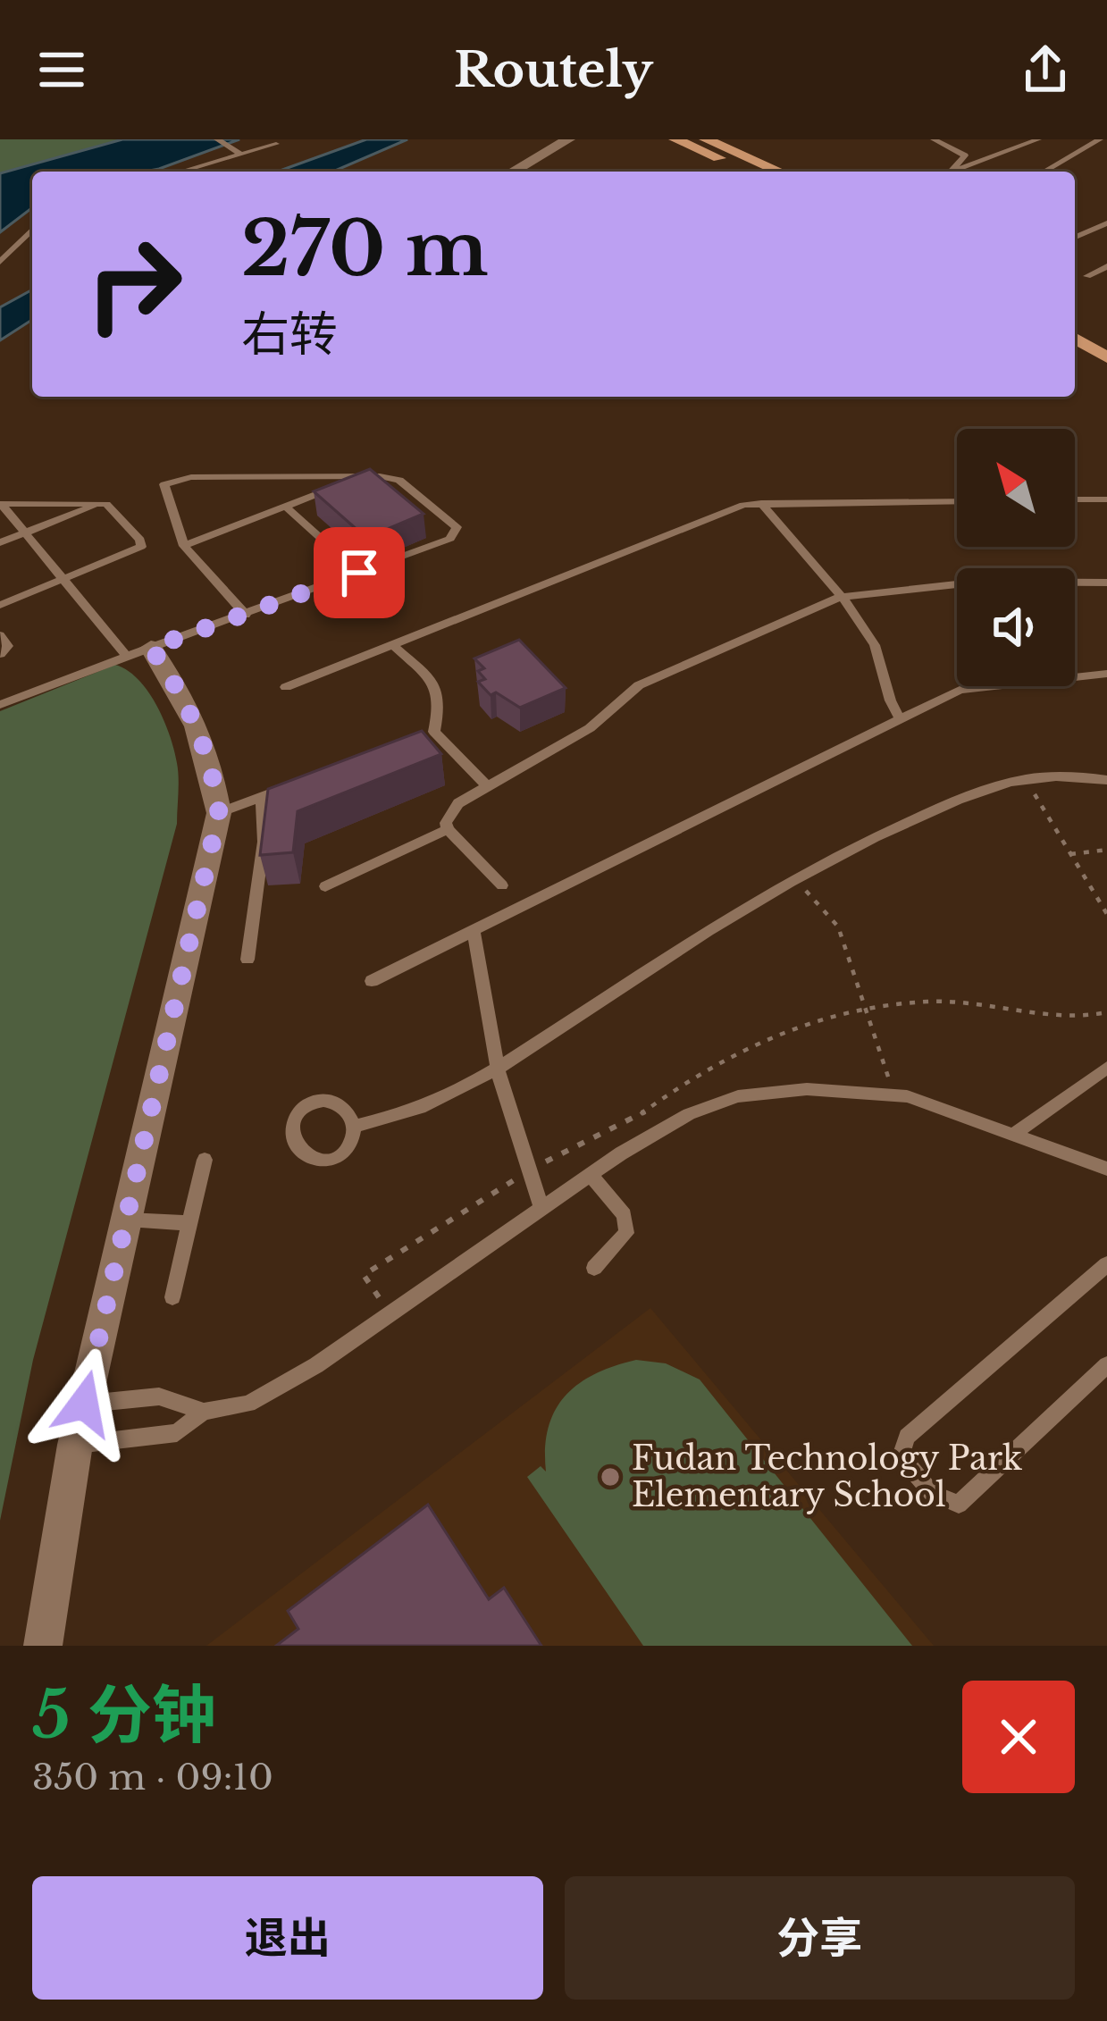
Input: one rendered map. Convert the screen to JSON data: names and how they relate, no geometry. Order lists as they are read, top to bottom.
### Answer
{
  "places": ["Fudan Technology Park Elementary School"],
  "north": "top left",
  "page": {
    "header": "Routely",
    "turn": ["270 m", "右转"],
    "heading": ["5 分钟", "350 m · 09:10"],
    "buttons": ["退出", "分享"]
  }
}
